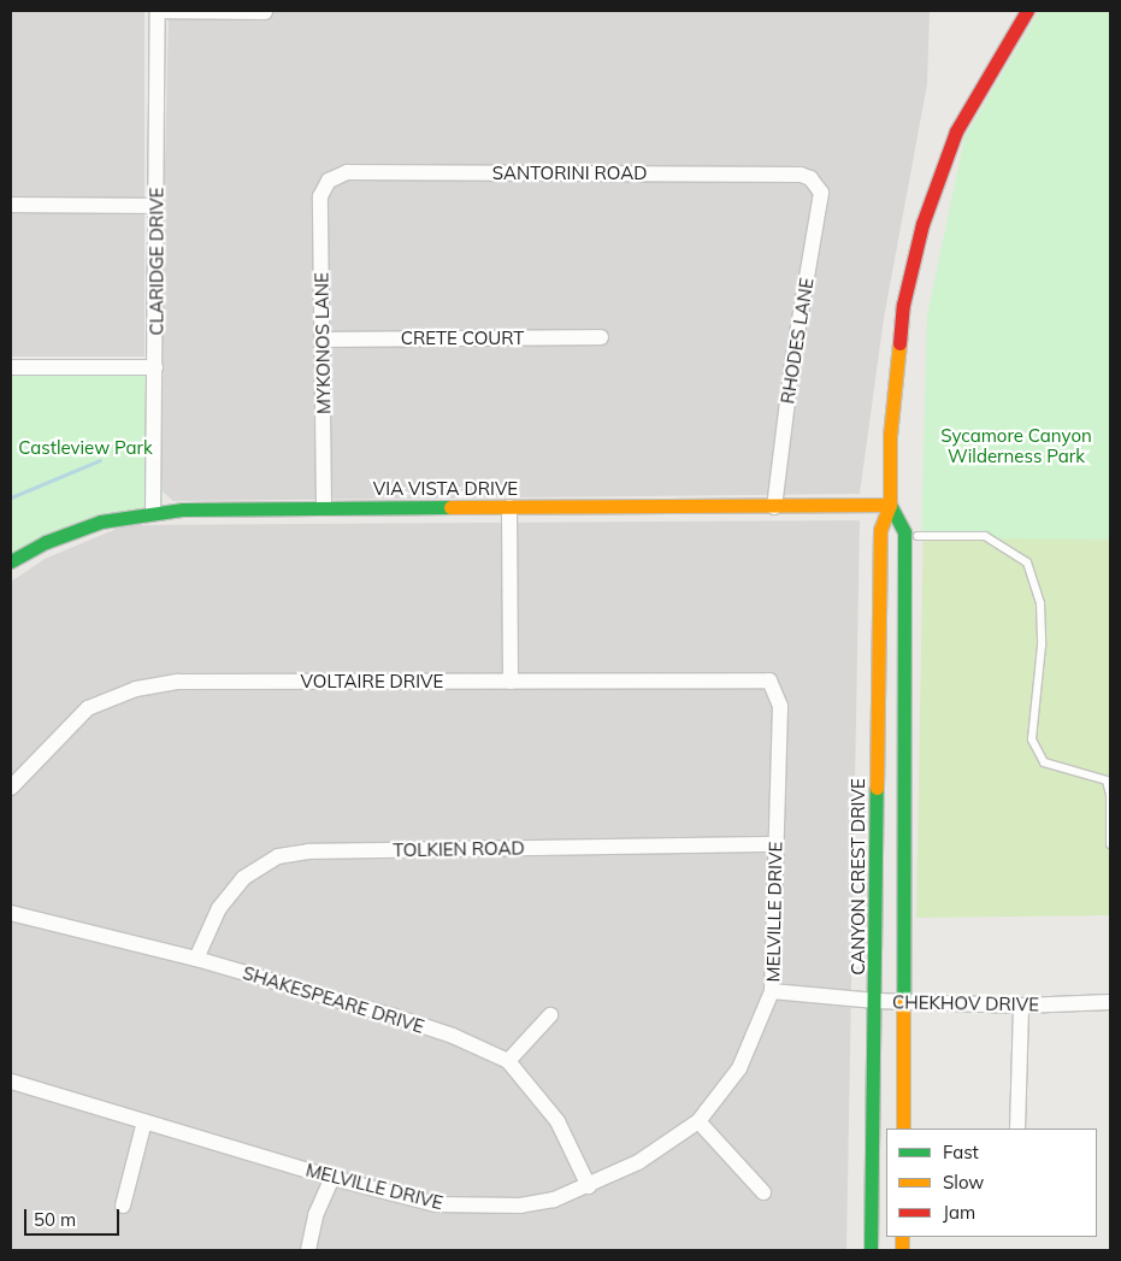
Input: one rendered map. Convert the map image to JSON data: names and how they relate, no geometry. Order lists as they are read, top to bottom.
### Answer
{
  "streets": {
    "main road": ["VIA VISTA DRIVE", "CANYON CREST DRIVE"],
    "street": [
      "SANTORINI ROAD",
      "CLARIDGE DRIVE",
      "CRETE COURT",
      "RHODES LANE",
      "MYKONOS LANE",
      "VOLTAIRE DRIVE",
      "TOLKIEN ROAD",
      "MELVILLE DRIVE",
      "SHAKESPEARE DRIVE",
      "CHEKHOV DRIVE"
    ]
  },
  "crossings": [
    ["SANTORINI ROAD", "RHODES LANE"],
    ["SANTORINI ROAD", "MYKONOS LANE"],
    ["CLARIDGE DRIVE", "VIA VISTA DRIVE"],
    ["CRETE COURT", "MYKONOS LANE"],
    ["RHODES LANE", "VIA VISTA DRIVE"],
    ["MYKONOS LANE", "VIA VISTA DRIVE"],
    ["VIA VISTA DRIVE", "CANYON CREST DRIVE"],
    ["VOLTAIRE DRIVE", "MELVILLE DRIVE"],
    ["TOLKIEN ROAD", "MELVILLE DRIVE"],
    ["TOLKIEN ROAD", "SHAKESPEARE DRIVE"],
    ["CANYON CREST DRIVE", "CHEKHOV DRIVE"],
    ["MELVILLE DRIVE", "SHAKESPEARE DRIVE"],
    ["MELVILLE DRIVE", "CHEKHOV DRIVE"]
  ],
  "parks": ["Sycamore Canyon Wilderness Park", "Castleview Park"],
  "legend": ["Fast", "Slow", "Jam"],
  "scale_bar": "50 m"
}
